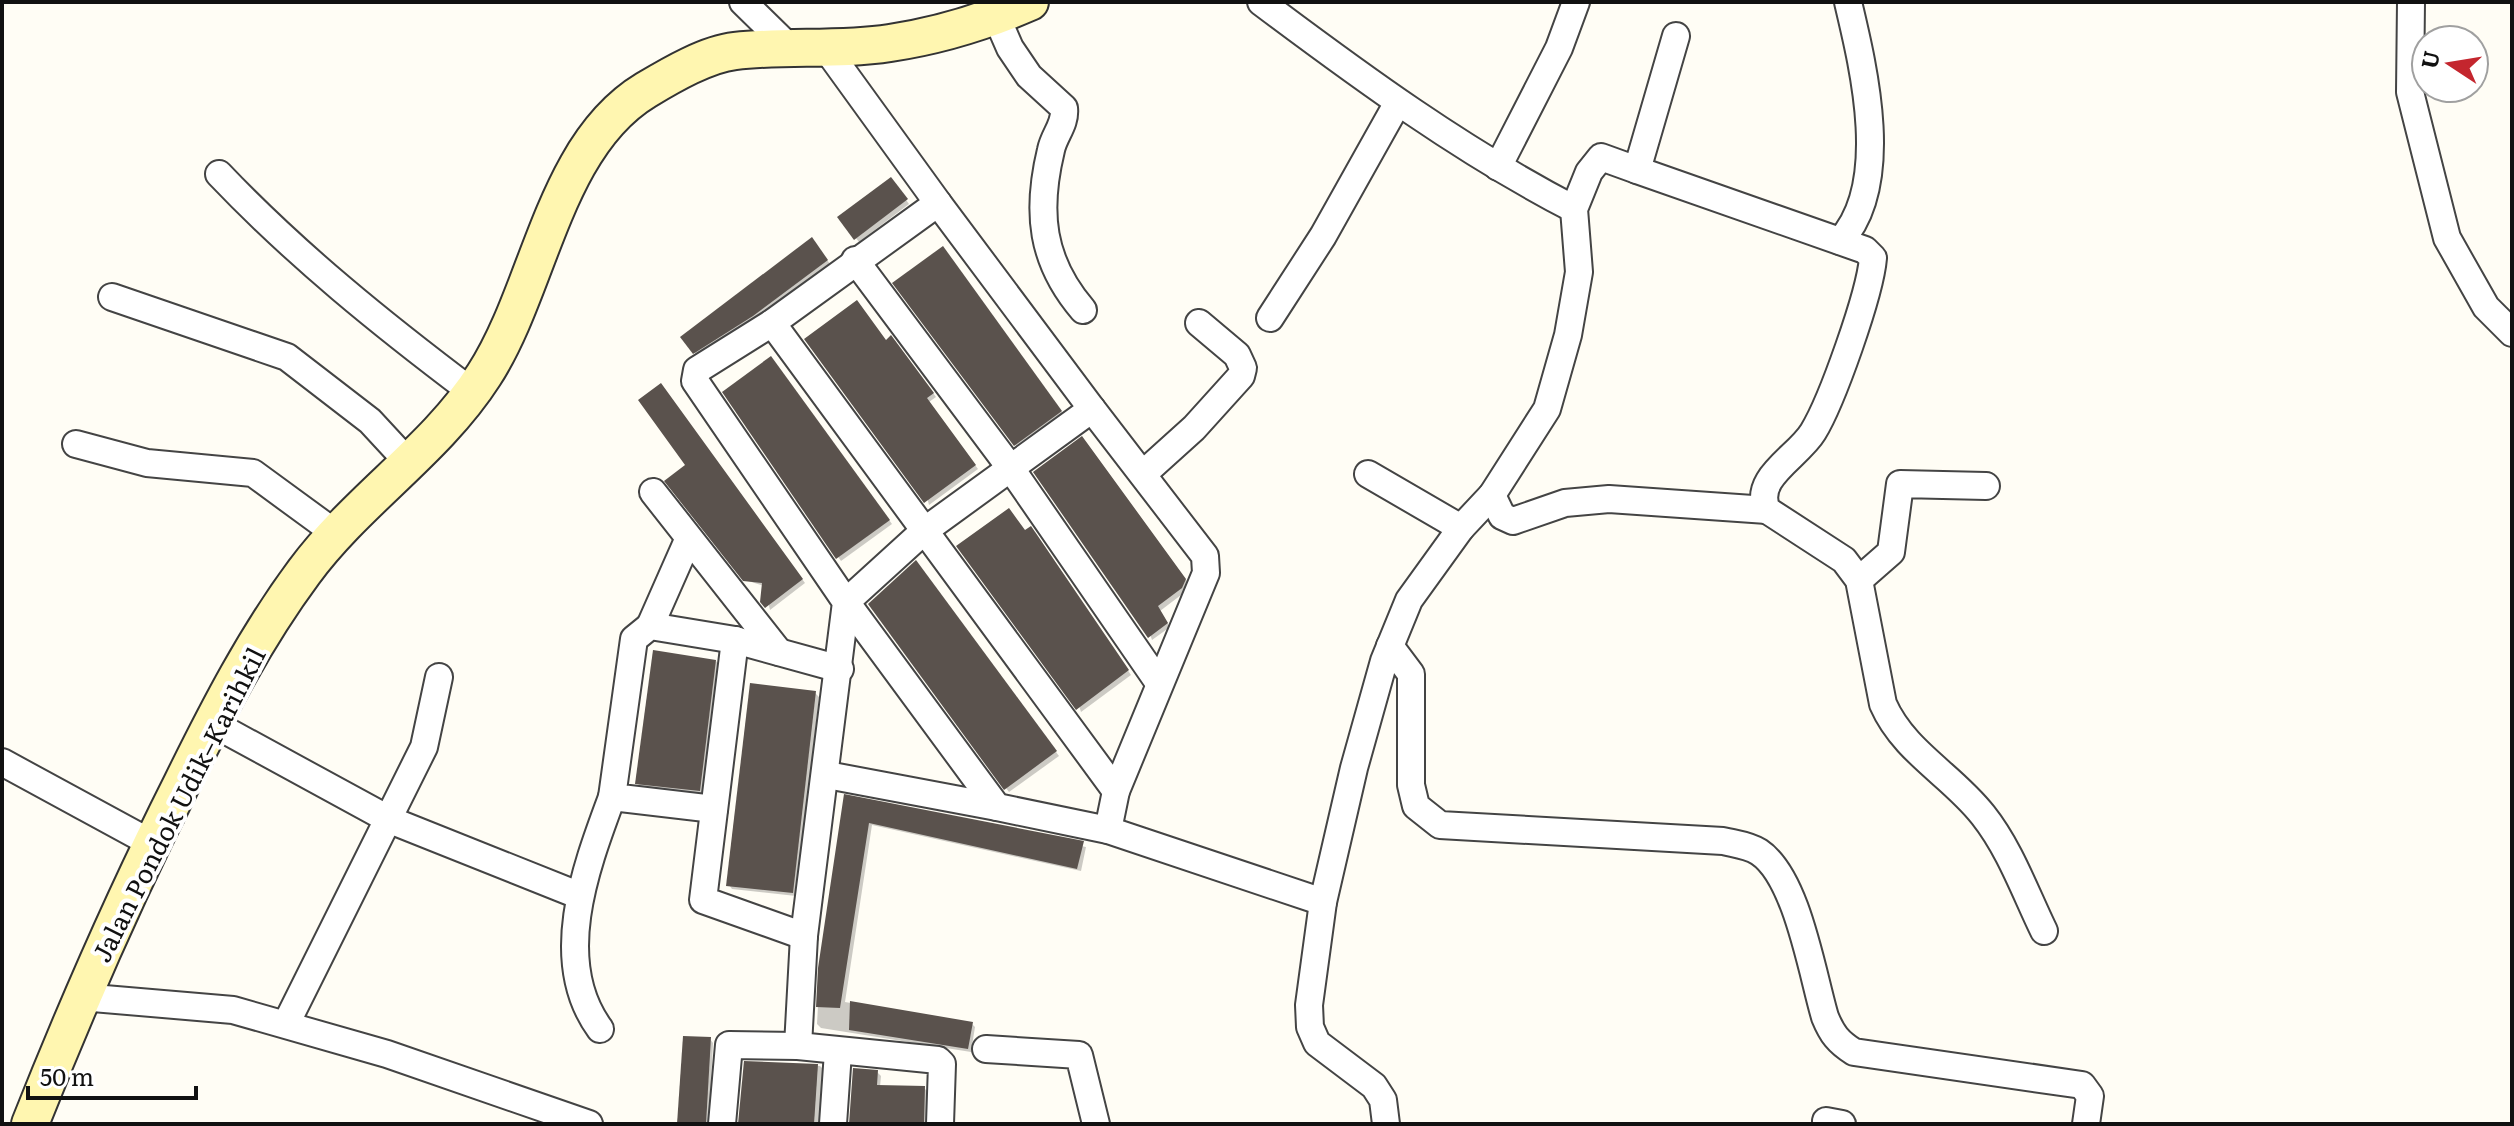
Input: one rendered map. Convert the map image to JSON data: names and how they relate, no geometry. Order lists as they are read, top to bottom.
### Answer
{
  "streets": {
    "street": ["Jalan Pondok Udik–Karihkil"]
  },
  "scale_bar": "50 m",
  "north": "left"
}
